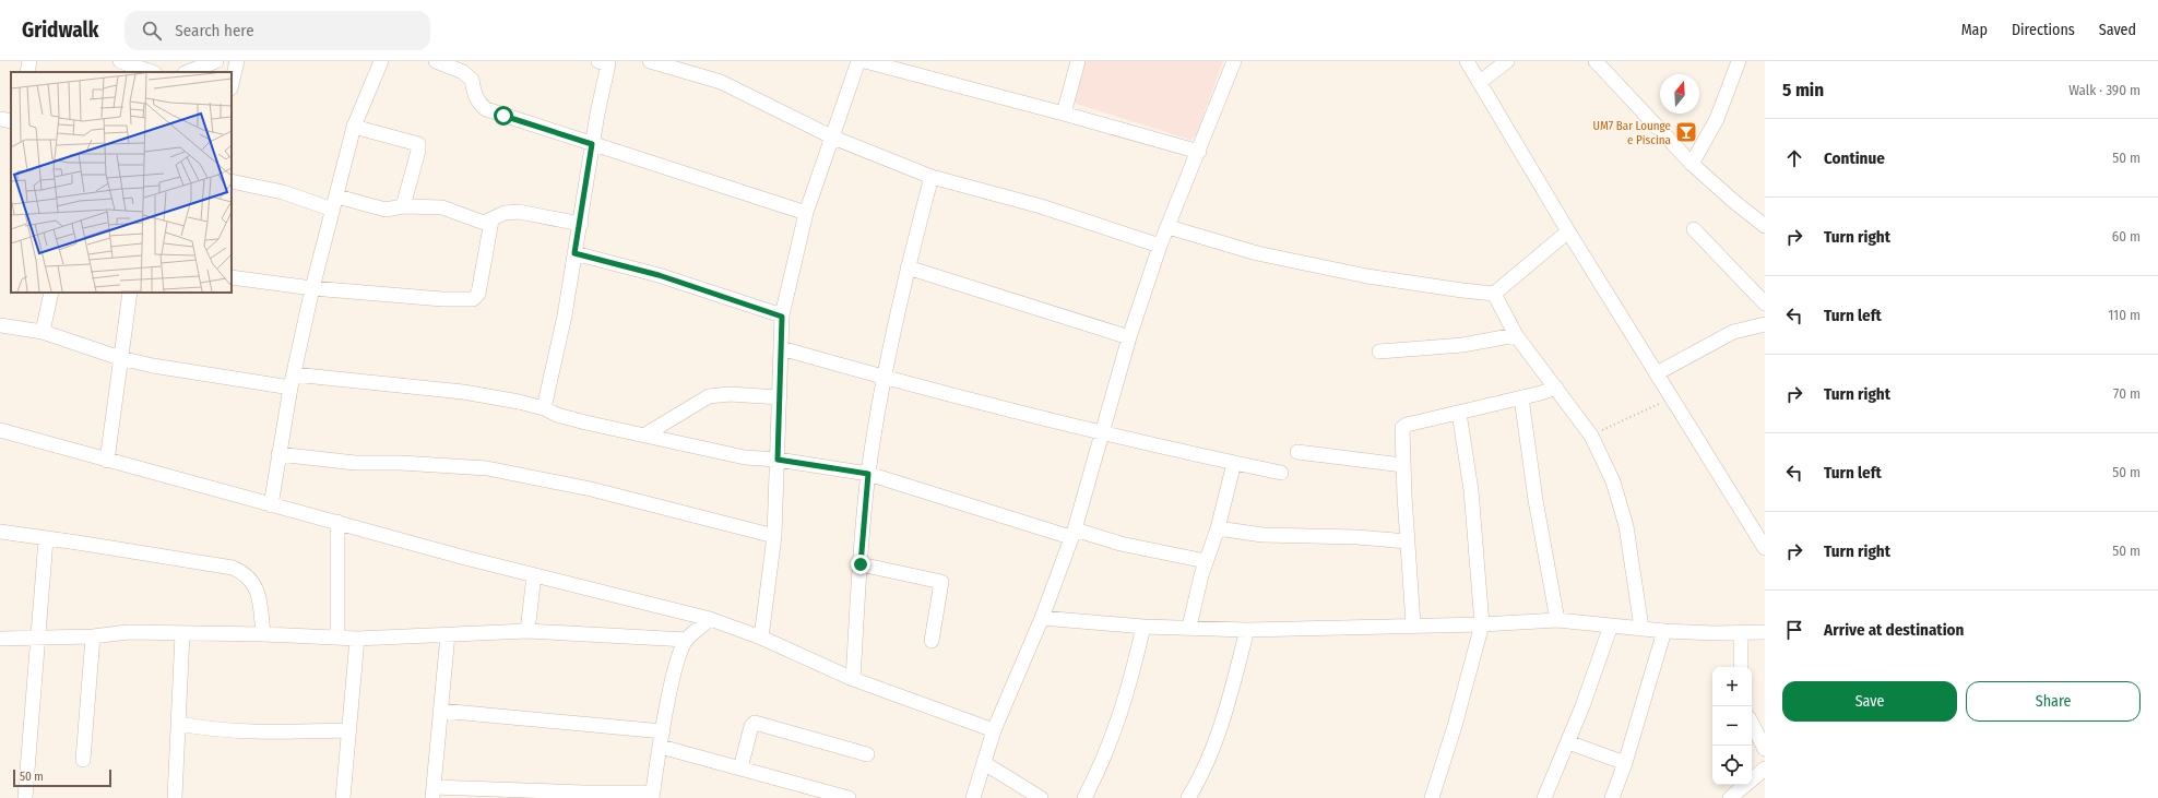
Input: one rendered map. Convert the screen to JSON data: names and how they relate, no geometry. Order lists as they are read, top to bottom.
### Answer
{
  "places": {
    "bar": ["UM7 Bar Lounge e Piscina"]
  },
  "scale_bar": "50 m",
  "north": "top",
  "page": {
    "header": "Gridwalk",
    "search": "Search here",
    "nav": ["Map", "Directions", "Saved"],
    "heading": ["5 min", "Walk · 390 m"],
    "list": [
      ["Continue", "50 m"],
      ["Turn right", "60 m"],
      ["Turn left", "110 m"],
      ["Turn right", "70 m"],
      ["Turn left", "50 m"],
      ["Turn right", "50 m"],
      "Arrive at destination"
    ],
    "map_buttons": ["+", "−"],
    "buttons": ["Save", "Share"],
    "scale": "50 m"
  }
}
